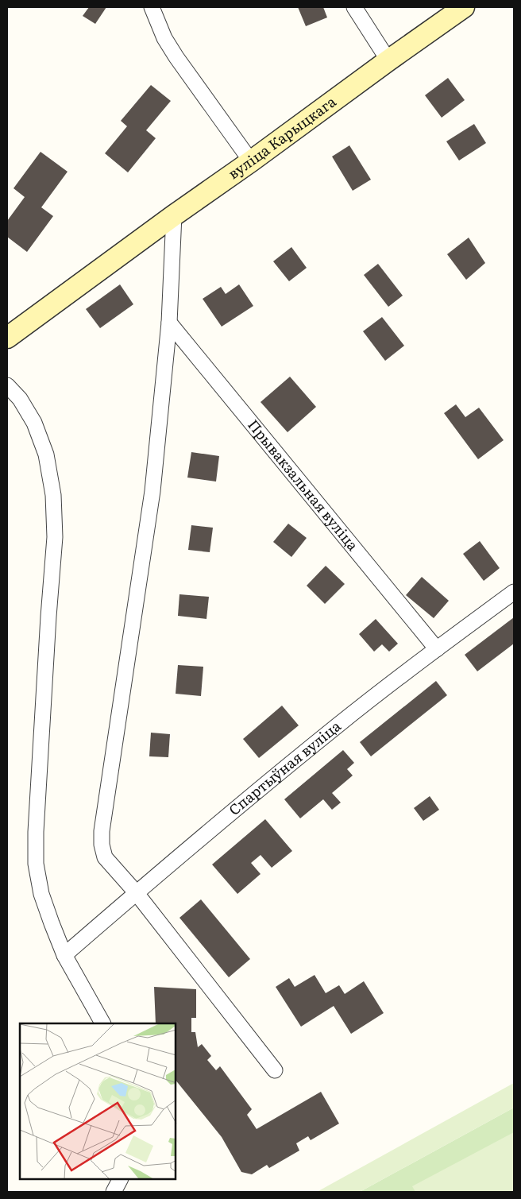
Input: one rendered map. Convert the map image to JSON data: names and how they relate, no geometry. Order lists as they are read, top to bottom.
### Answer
{
  "streets": {
    "street": ["вуліца Карыцкага", "Прывакзальная вуліца", "Спартыўная вуліца"]
  },
  "crossings": [
    ["Прывакзальная вуліца", "Спартыўная вуліца"]
  ]
}
